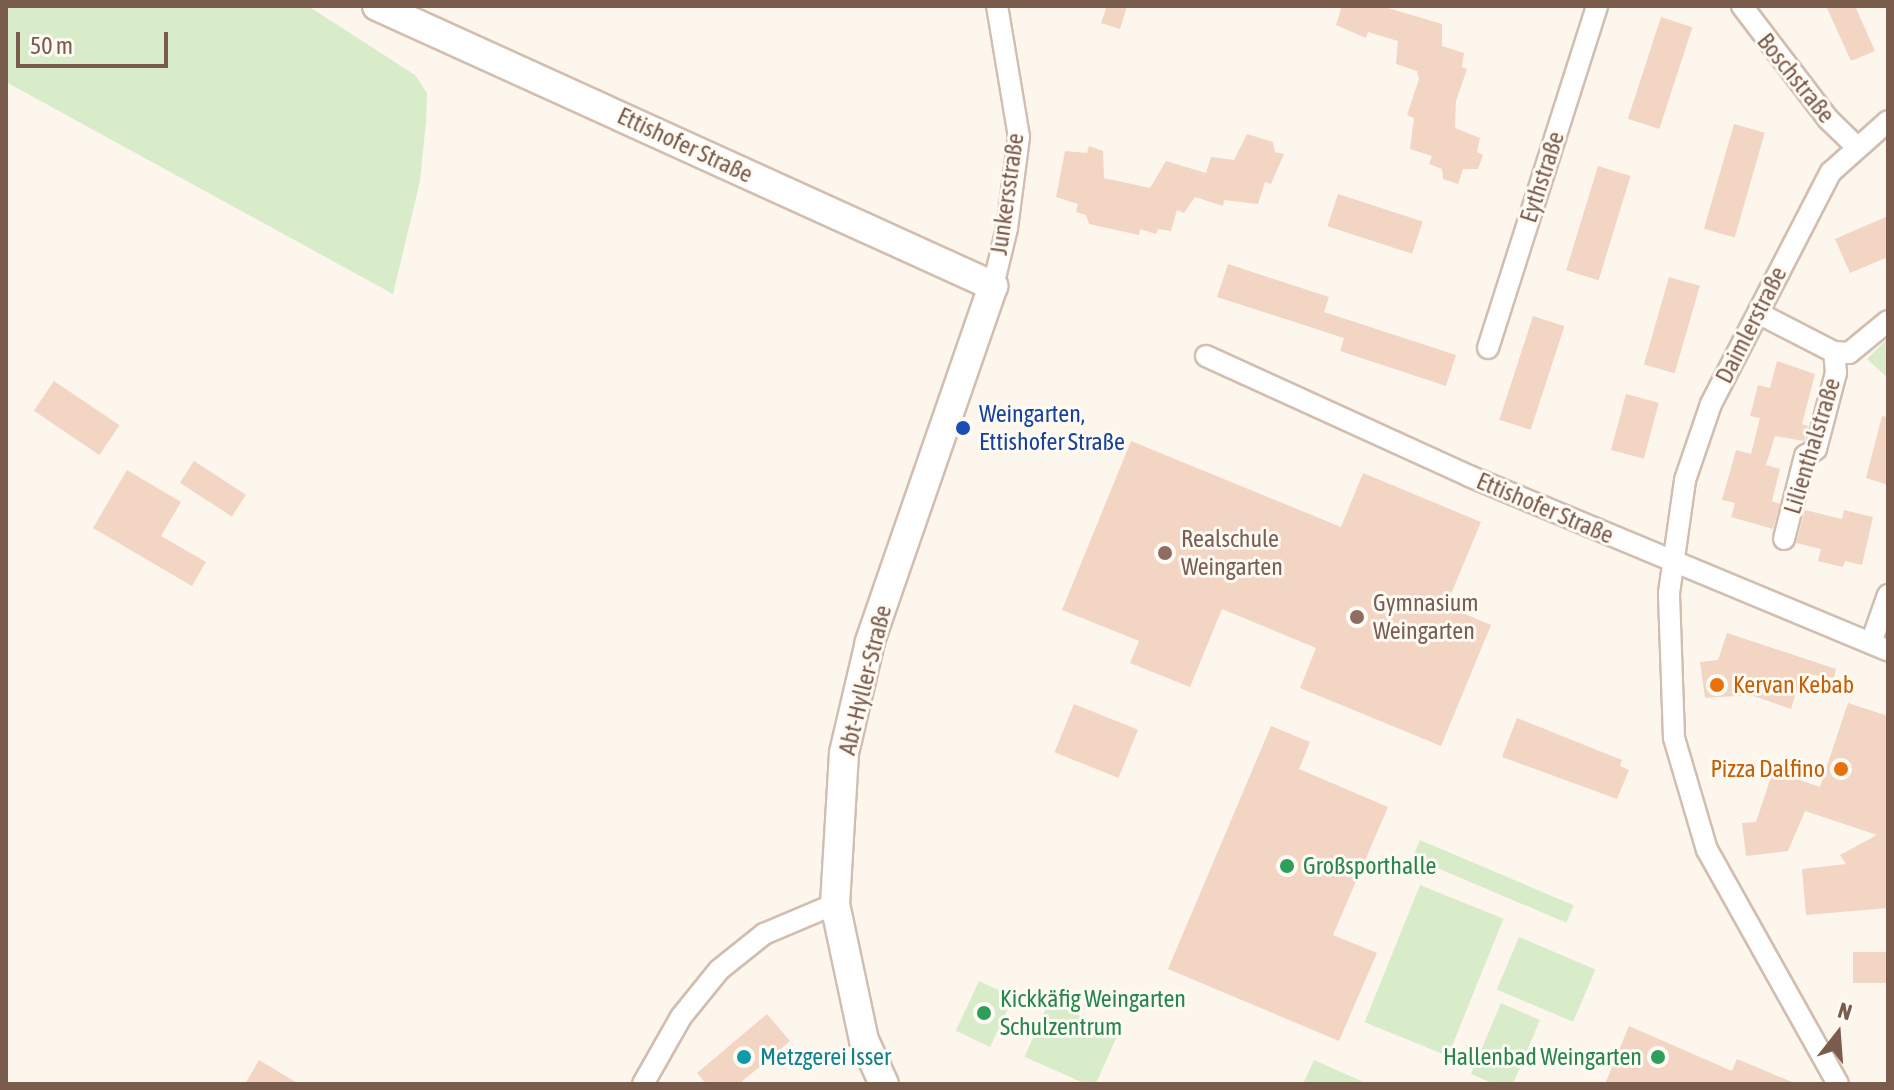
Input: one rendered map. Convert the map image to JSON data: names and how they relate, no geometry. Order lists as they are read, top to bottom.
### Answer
{
  "streets": {
    "street": [
      "Boschstraße",
      "Ettishofer Straße",
      "Eythstraße",
      "Junkersstraße",
      "Daimlerstraße",
      "Lilienthalstraße",
      "Abt-Hyller-Straße"
    ]
  },
  "crossings": [
    ["Boschstraße", "Daimlerstraße"],
    ["Ettishofer Straße", "Junkersstraße"],
    ["Ettishofer Straße", "Daimlerstraße"],
    ["Ettishofer Straße", "Abt-Hyller-Straße"],
    ["Junkersstraße", "Abt-Hyller-Straße"],
    ["Daimlerstraße", "Lilienthalstraße"]
  ],
  "places": [
    "Weingarten, Ettishofer Straße",
    "Realschule Weingarten",
    "Gymnasium Weingarten",
    "Kervan Kebab",
    "Pizza Dalfino",
    "Großsporthalle",
    "Kickkäfig Weingarten Schulzentrum",
    "Metzgerei Isser",
    "Hallenbad Weingarten"
  ],
  "scale_bar": "50 m",
  "north": "top"
}
